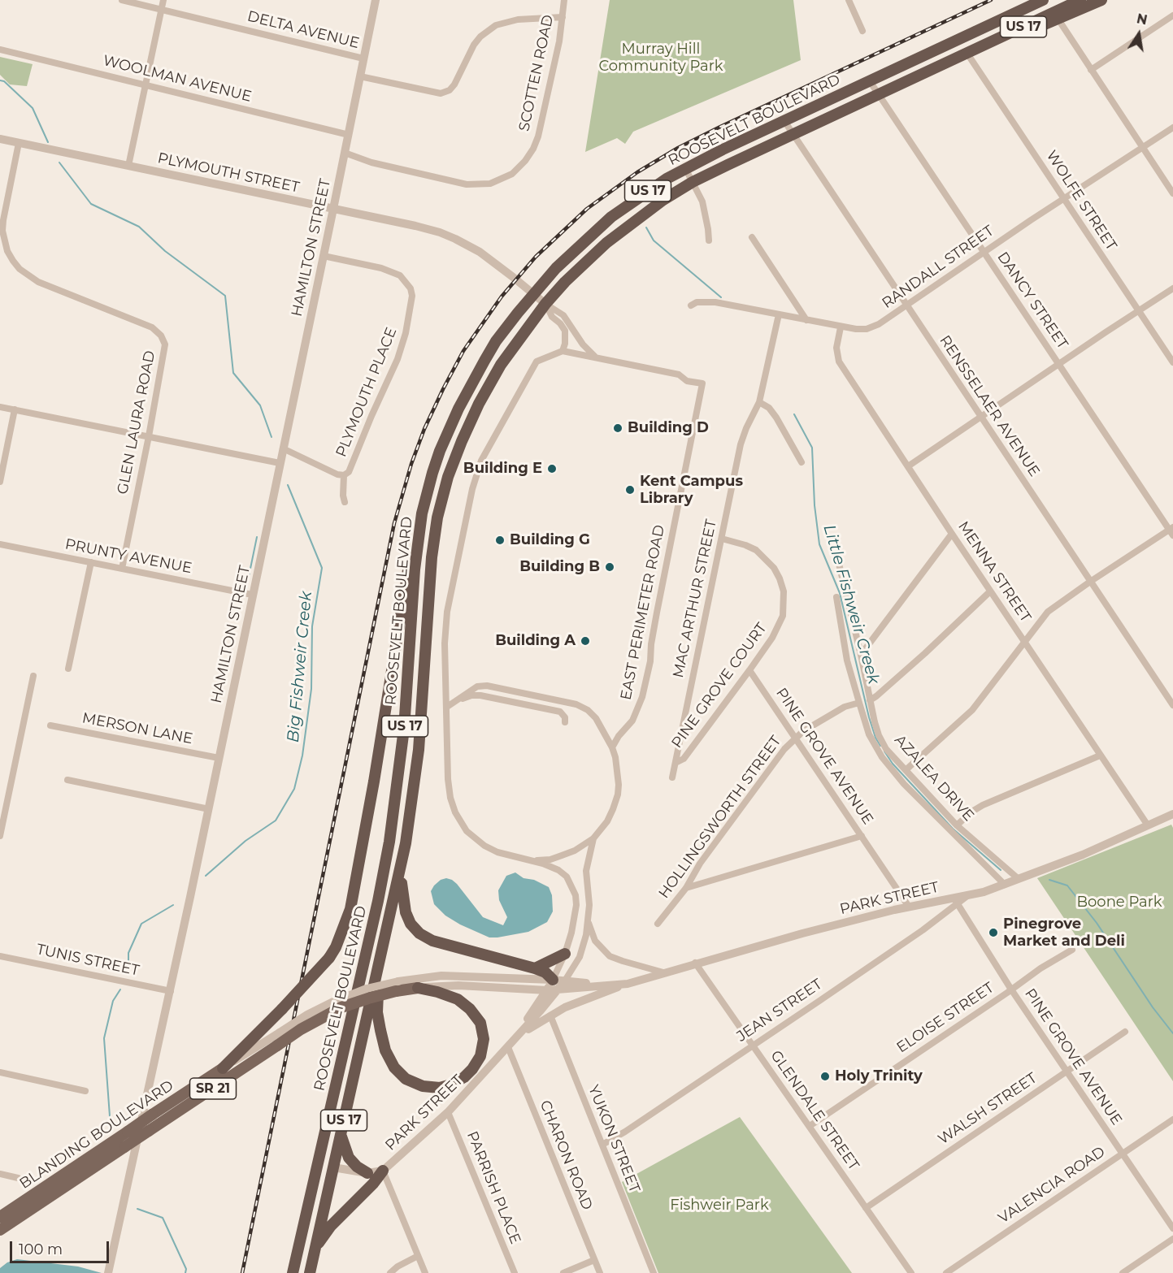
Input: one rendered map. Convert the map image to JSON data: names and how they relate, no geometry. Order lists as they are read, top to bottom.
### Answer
{
  "streets": {
    "highway": ["US 17", "ROOSEVELT BOULEVARD"],
    "main road": ["SR 21", "BLANDING BOULEVARD"],
    "street": [
      "DELTA AVENUE",
      "SCOTTEN ROAD",
      "WOOLMAN AVENUE",
      "PLYMOUTH STREET",
      "WOLFE STREET",
      "HAMILTON STREET",
      "RANDALL STREET",
      "DANCY STREET",
      "PLYMOUTH PLACE",
      "RENSSELAER AVENUE",
      "GLEN LAURA ROAD",
      "PRUNTY AVENUE",
      "MENNA STREET",
      "MAC ARTHUR STREET",
      "EAST PERIMETER ROAD",
      "PINE GROVE COURT",
      "MERSON LANE",
      "PINE GROVE AVENUE",
      "AZALEA DRIVE",
      "HOLLINGSWORTH STREET",
      "PARK STREET",
      "TUNIS STREET",
      "JEAN STREET",
      "ELOISE STREET",
      "WALSH STREET",
      "GLENDALE STREET",
      "YUKON STREET",
      "CHARON ROAD",
      "VALENCIA ROAD",
      "PARRISH PLACE"
    ]
  },
  "crossings": [
    ["US 17", "ROOSEVELT BOULEVARD"],
    ["US 17", "WOLFE STREET"],
    ["DELTA AVENUE", "HAMILTON STREET"],
    ["SCOTTEN ROAD", "HAMILTON STREET"],
    ["WOOLMAN AVENUE", "HAMILTON STREET"],
    ["ROOSEVELT BOULEVARD", "PLYMOUTH STREET"],
    ["ROOSEVELT BOULEVARD", "WOLFE STREET"],
    ["ROOSEVELT BOULEVARD", "DANCY STREET"],
    ["ROOSEVELT BOULEVARD", "RENSSELAER AVENUE"],
    ["ROOSEVELT BOULEVARD", "PARK STREET"],
    ["PLYMOUTH STREET", "HAMILTON STREET"],
    ["PLYMOUTH STREET", "GLEN LAURA ROAD"],
    ["WOLFE STREET", "RANDALL STREET"],
    ["HAMILTON STREET", "PLYMOUTH PLACE"],
    ["HAMILTON STREET", "PRUNTY AVENUE"],
    ["HAMILTON STREET", "MERSON LANE"],
    ["HAMILTON STREET", "TUNIS STREET"],
    ["RANDALL STREET", "DANCY STREET"],
    ["RANDALL STREET", "RENSSELAER AVENUE"],
    ["RANDALL STREET", "MENNA STREET"],
    ["RANDALL STREET", "MAC ARTHUR STREET"],
    ["GLEN LAURA ROAD", "PRUNTY AVENUE"],
    ["MENNA STREET", "PARK STREET"],
    ["MAC ARTHUR STREET", "PINE GROVE COURT"],
    ["PINE GROVE COURT", "PINE GROVE AVENUE"],
    ["PINE GROVE AVENUE", "HOLLINGSWORTH STREET"],
    ["PINE GROVE AVENUE", "PARK STREET"],
    ["PINE GROVE AVENUE", "JEAN STREET"],
    ["PINE GROVE AVENUE", "ELOISE STREET"],
    ["PINE GROVE AVENUE", "WALSH STREET"],
    ["PINE GROVE AVENUE", "VALENCIA ROAD"],
    ["AZALEA DRIVE", "HOLLINGSWORTH STREET"],
    ["AZALEA DRIVE", "PARK STREET"],
    ["PARK STREET", "JEAN STREET"],
    ["PARK STREET", "GLENDALE STREET"],
    ["PARK STREET", "BLANDING BOULEVARD"],
    ["PARK STREET", "CHARON ROAD"],
    ["PARK STREET", "PARRISH PLACE"],
    ["JEAN STREET", "GLENDALE STREET"],
    ["JEAN STREET", "YUKON STREET"],
    ["ELOISE STREET", "GLENDALE STREET"],
    ["WALSH STREET", "GLENDALE STREET"]
  ],
  "water": ["Little Fishweir Creek", "Big Fishweir Creek"],
  "parks": ["Murray Hill Community Park", "Boone Park", "Fishweir Park"],
  "places": [
    "Building D",
    "Building E",
    "Kent Campus Library",
    "Building G",
    "Building B",
    "Building A",
    "Pinegrove Market and Deli",
    "Holy Trinity"
  ],
  "scale_bar": "100 m",
  "north": "top"
}
